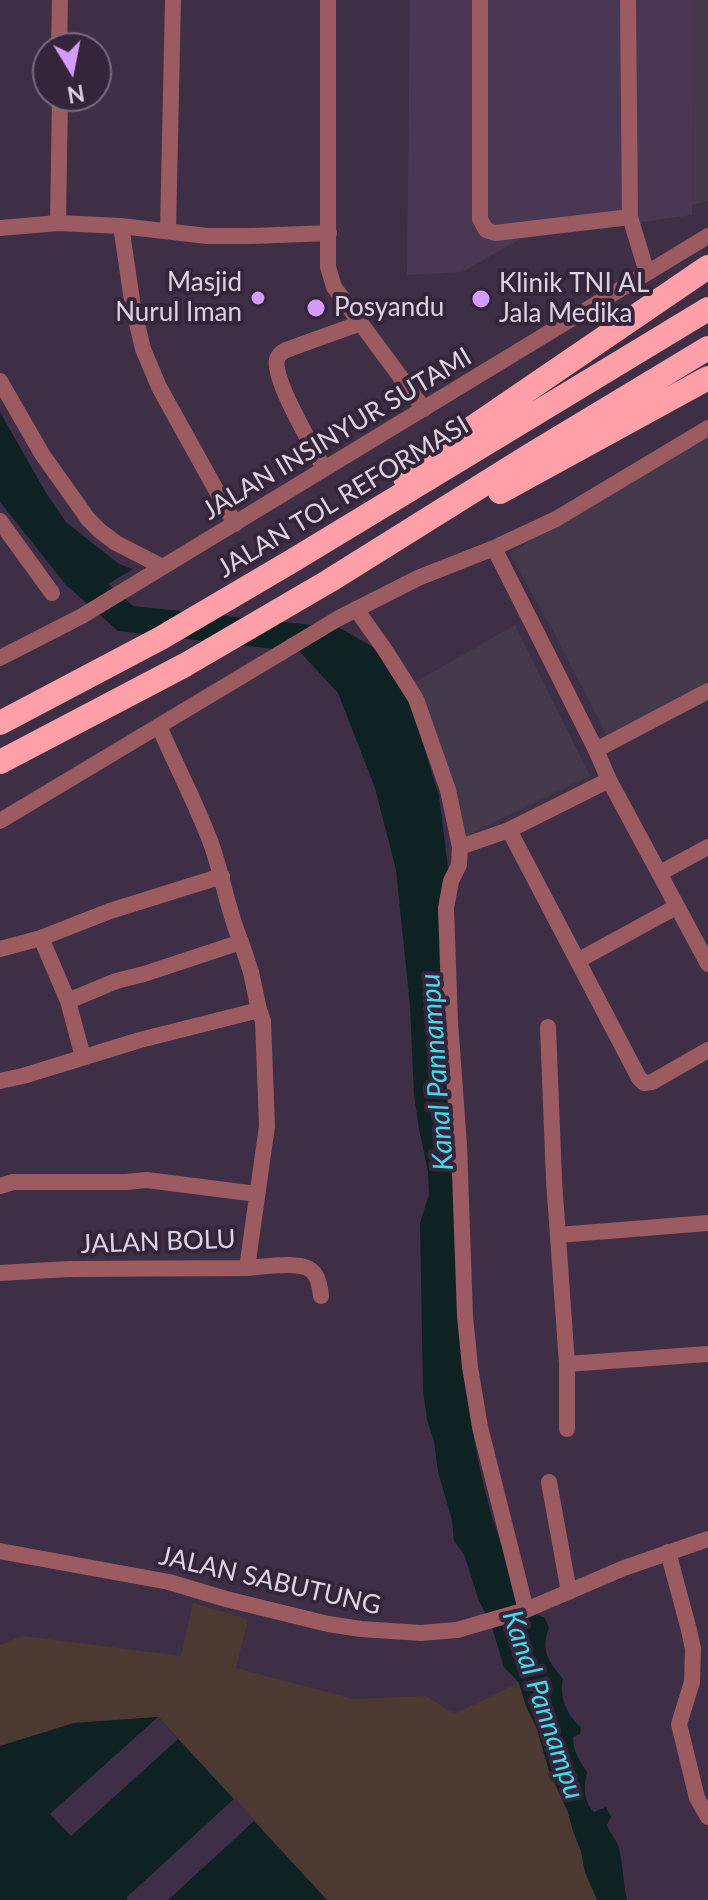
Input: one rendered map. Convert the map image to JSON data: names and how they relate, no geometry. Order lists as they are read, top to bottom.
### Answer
{
  "streets": {
    "highway": ["JALAN TOL REFORMASI"],
    "street": ["JALAN INSINYUR SUTAMI", "JALAN BOLU", "JALAN SABUTUNG"]
  },
  "water": ["Kanal Pannampu"],
  "places": ["Masjid Nurul Iman", "Klinik TNI AL Jala Medika", "Posyandu"],
  "north": "bottom"
}
